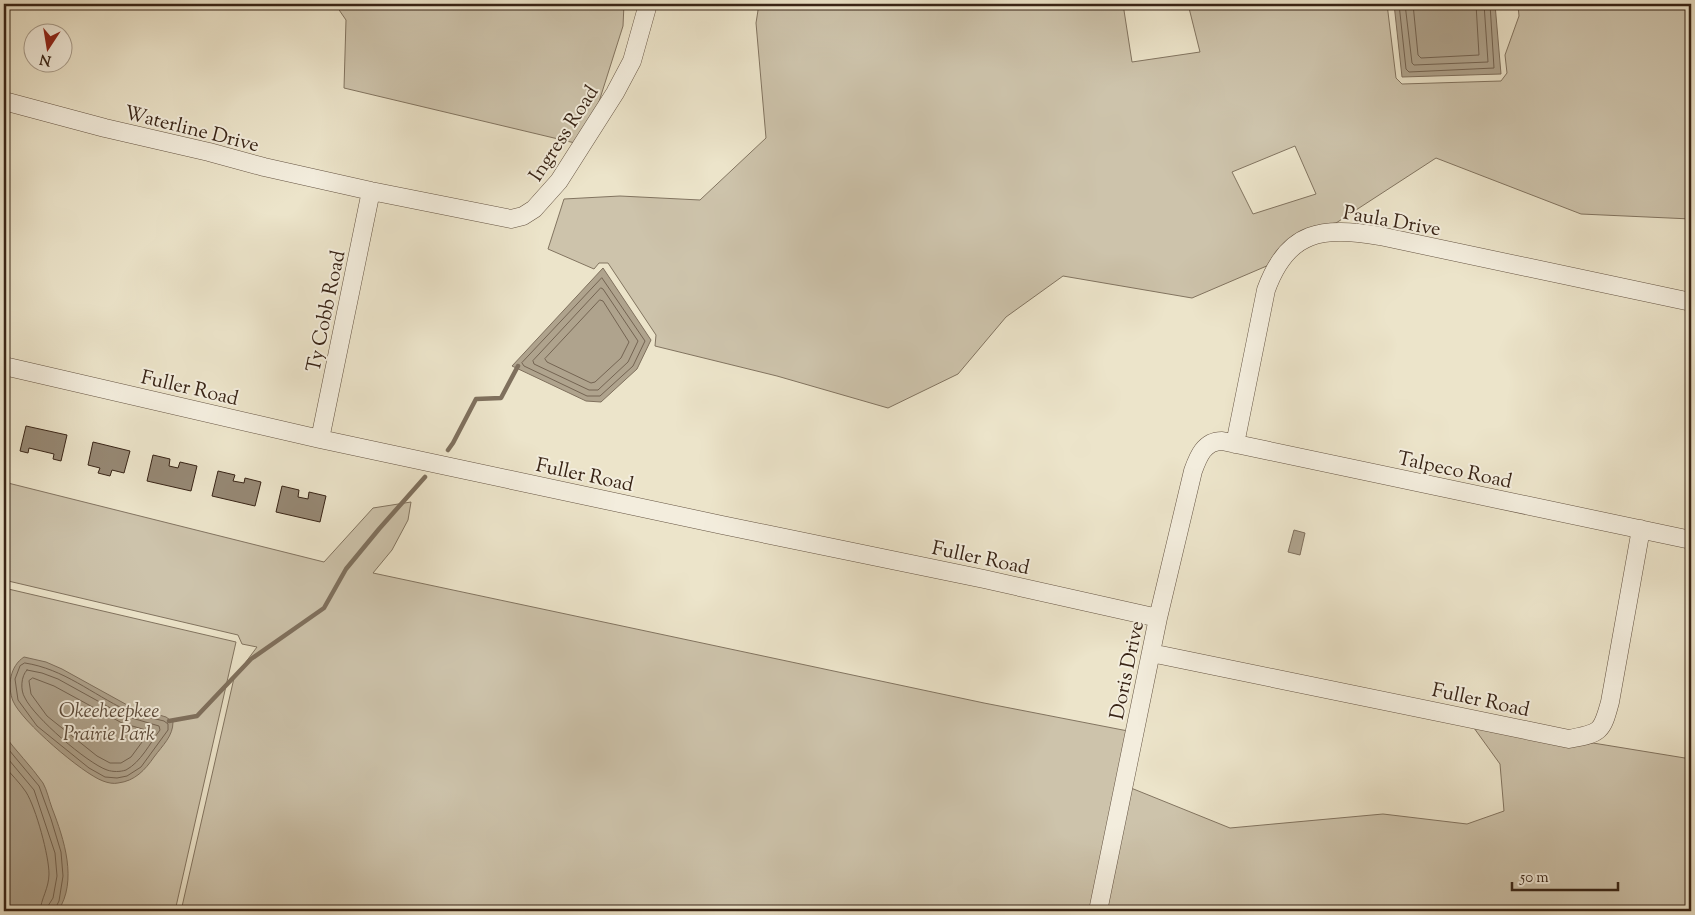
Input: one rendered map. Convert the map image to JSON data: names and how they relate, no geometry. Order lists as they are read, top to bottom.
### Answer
{
  "streets": {
    "street": [
      "Waterline Drive",
      "Ingress Road",
      "Paula Drive",
      "Ty Cobb Road",
      "Fuller Road",
      "Talpeco Road",
      "Doris Drive"
    ]
  },
  "crossings": [
    ["Waterline Drive", "Ingress Road"],
    ["Waterline Drive", "Ty Cobb Road"],
    ["Ingress Road", "Ty Cobb Road"],
    ["Paula Drive", "Talpeco Road"],
    ["Ty Cobb Road", "Fuller Road"],
    ["Fuller Road", "Talpeco Road"],
    ["Fuller Road", "Doris Drive"],
    ["Talpeco Road", "Doris Drive"]
  ],
  "parks": ["Okeeheepkee Prairie Park"],
  "scale_bar": "50 m",
  "north": "bottom"
}
